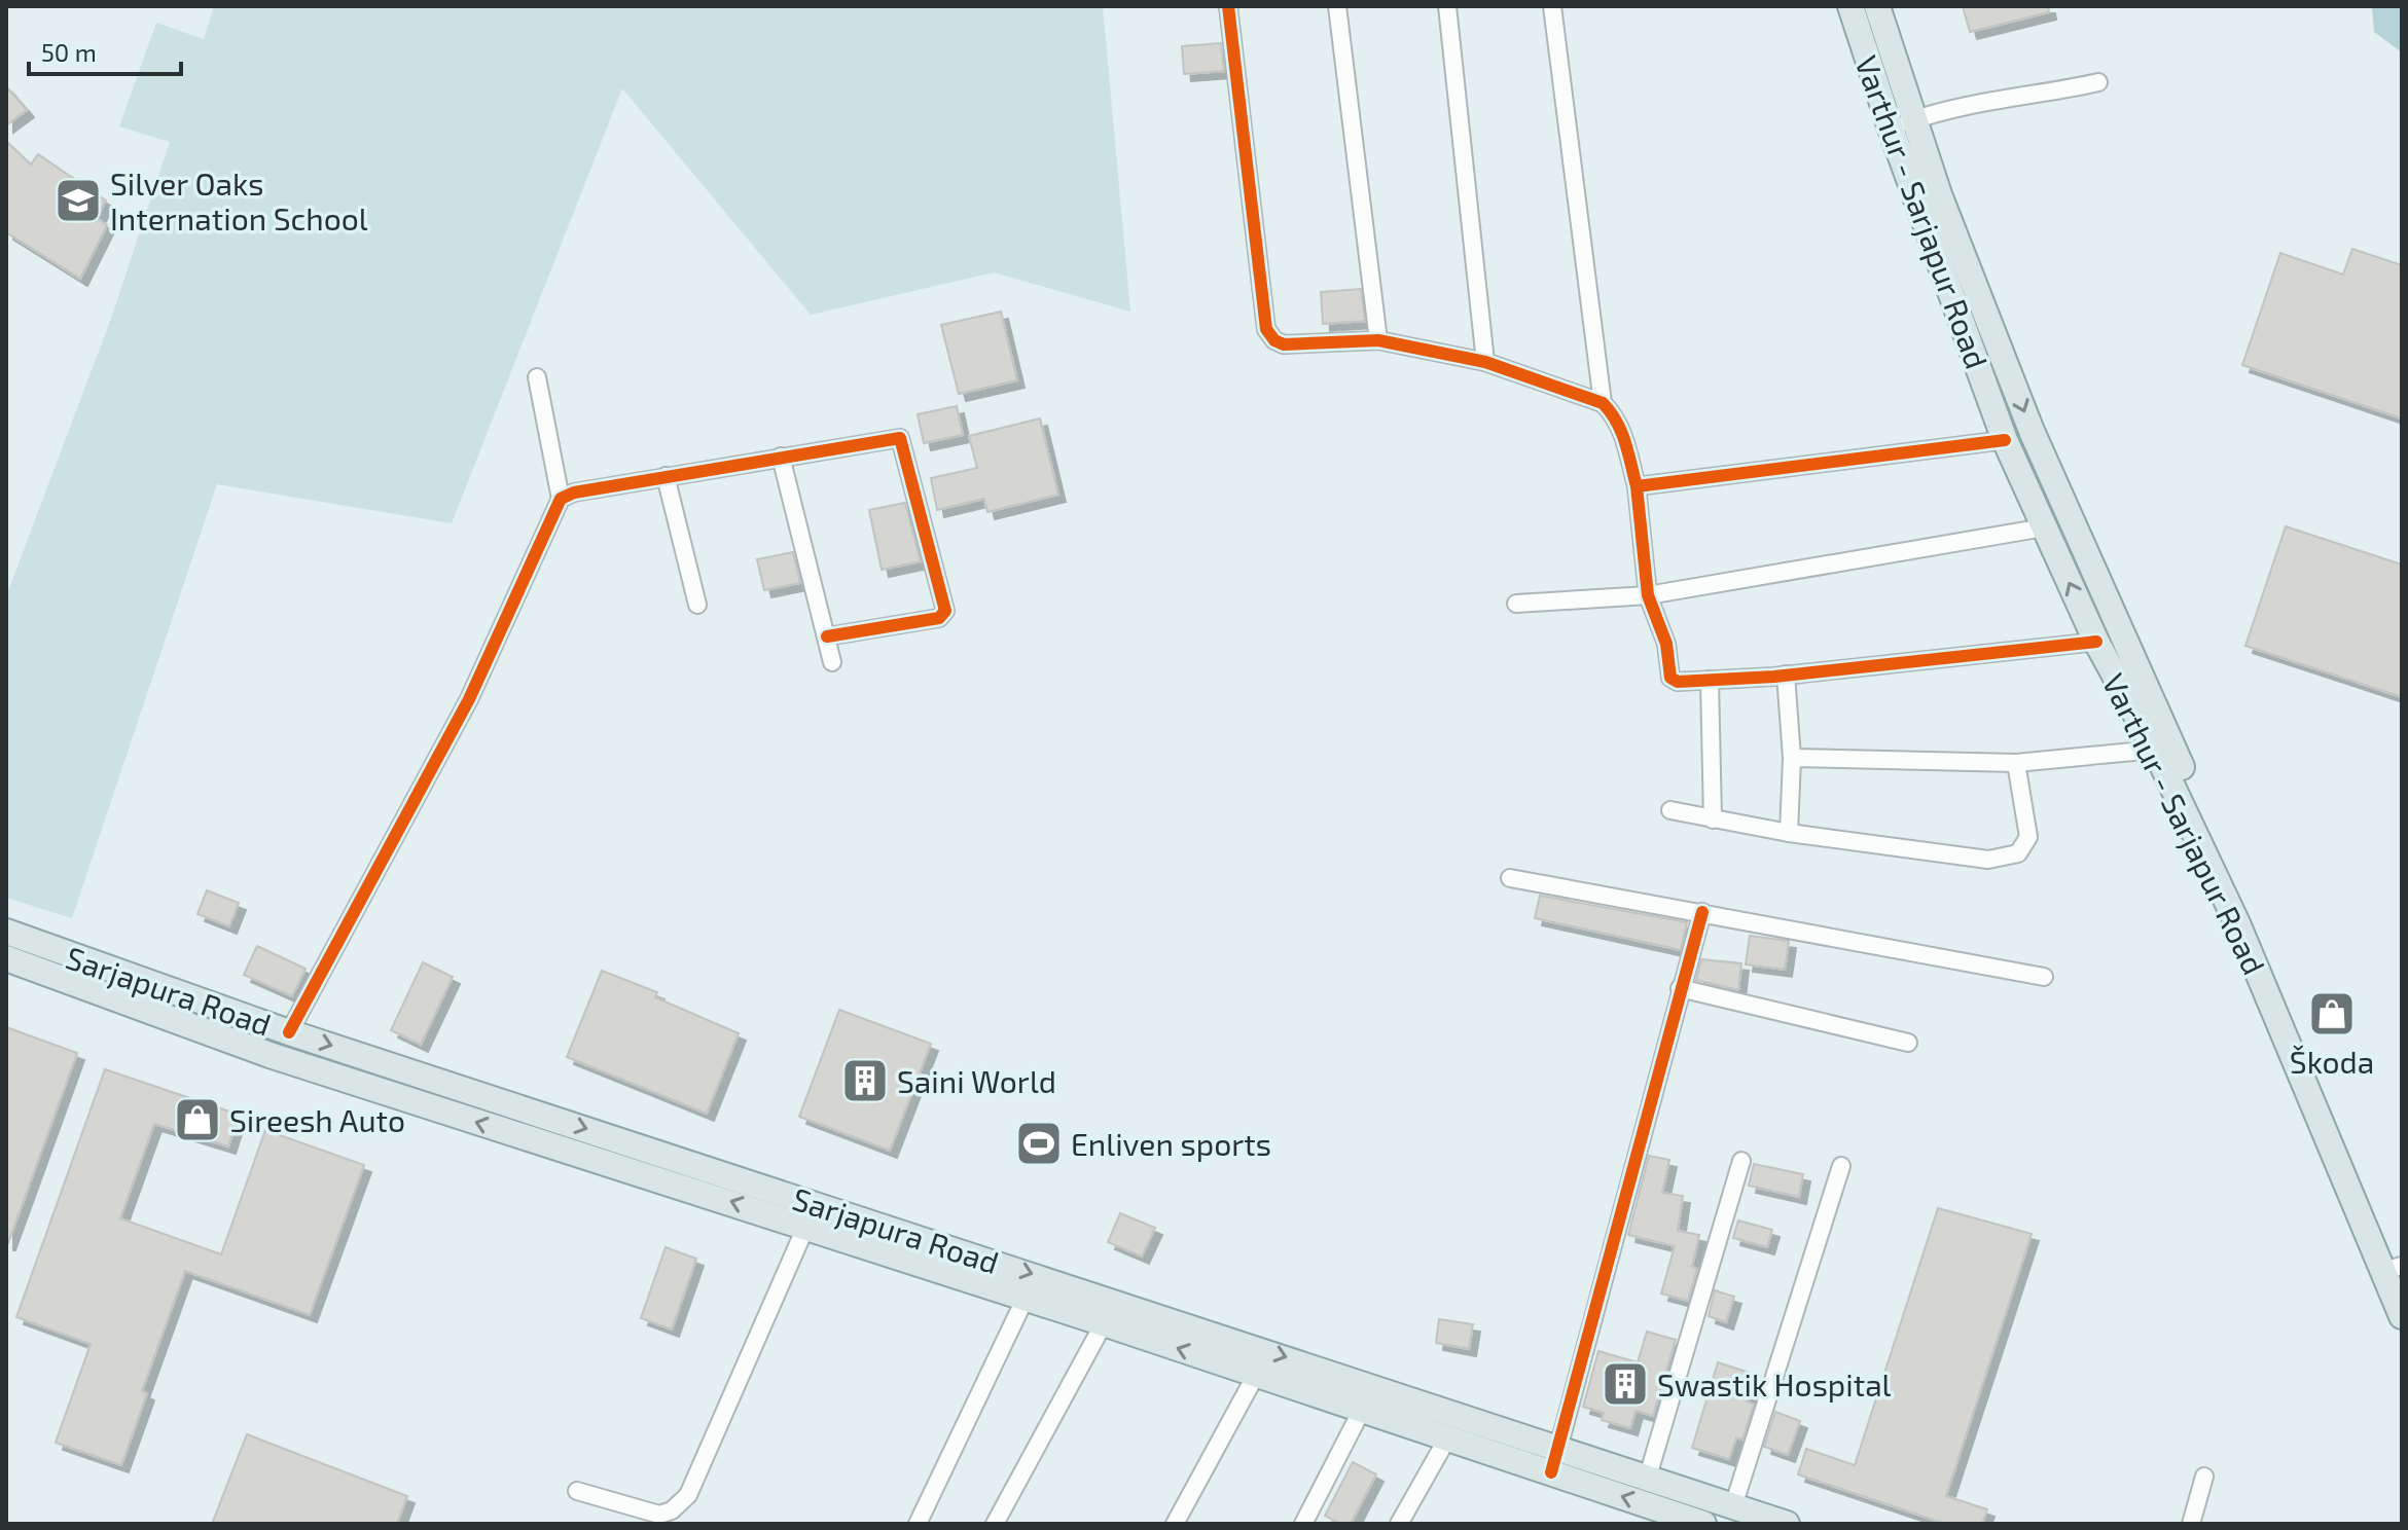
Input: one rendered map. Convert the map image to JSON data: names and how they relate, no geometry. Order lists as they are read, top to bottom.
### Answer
{
  "streets": {
    "main road": ["Varthur - Sarjapur Road", "Sarjapura Road"]
  },
  "places": {
    "school or university": ["Silver Oaks Internation School"],
    "shop": ["Škoda", "Sireesh Auto"],
    "building": ["Saini World", "Swastik Hospital"],
    "sports": ["Enliven sports"]
  },
  "scale_bar": "50 m"
}
